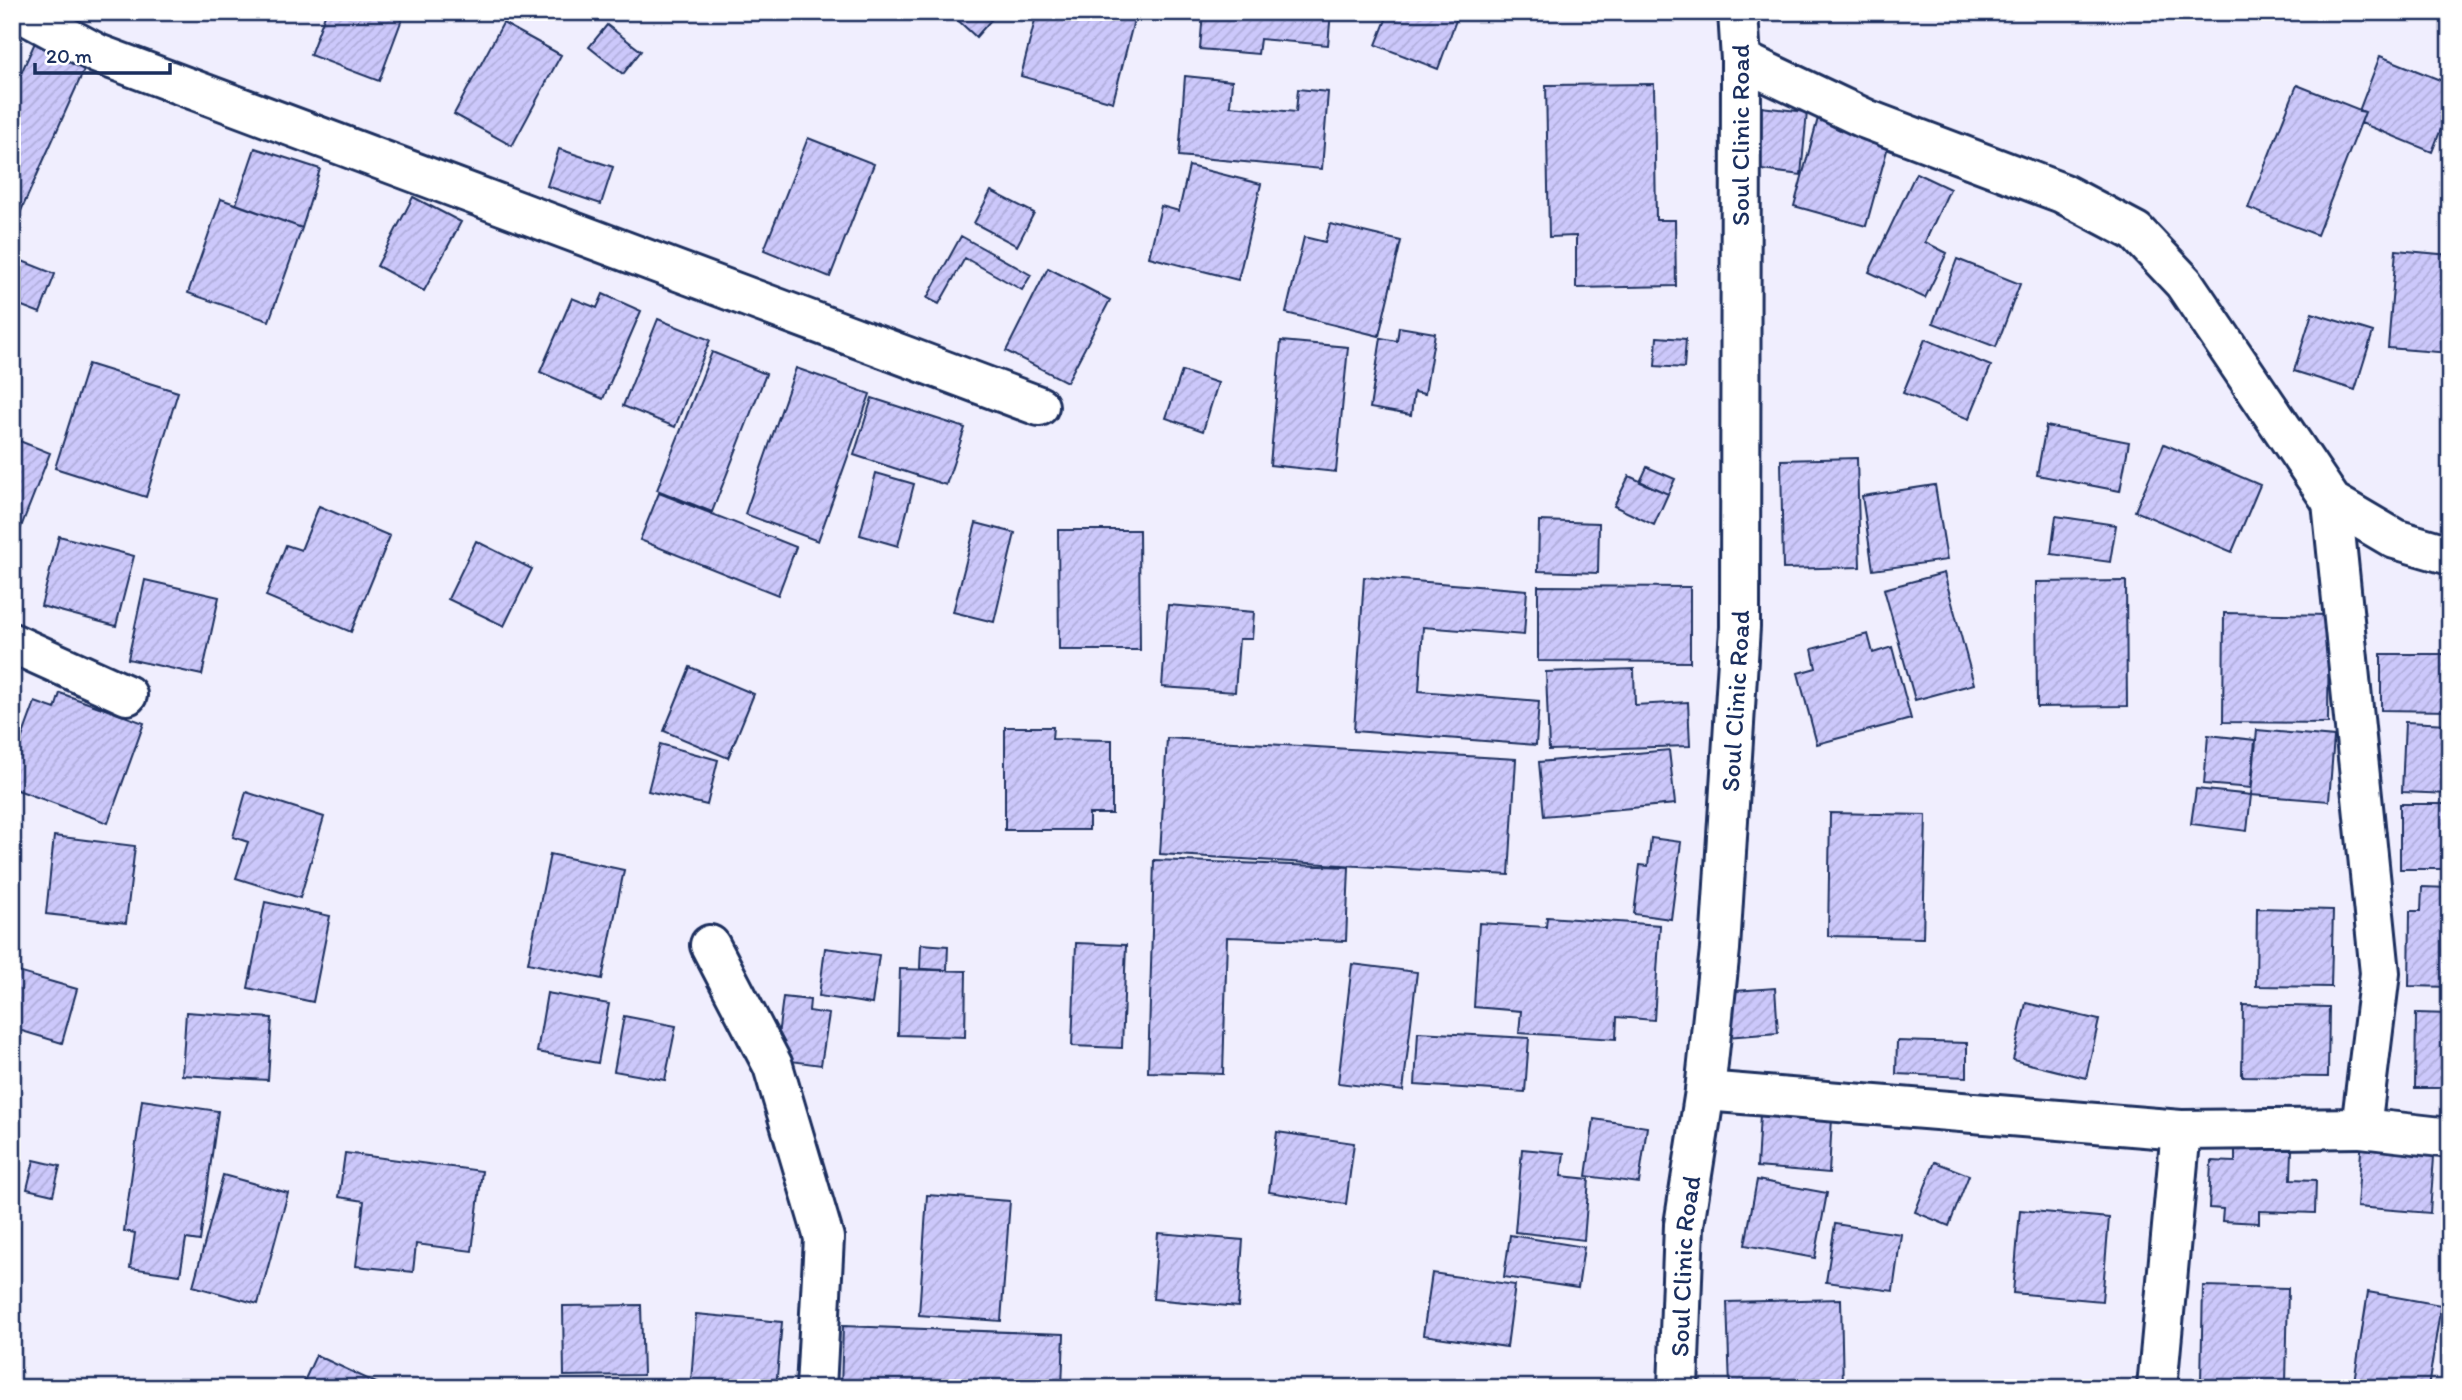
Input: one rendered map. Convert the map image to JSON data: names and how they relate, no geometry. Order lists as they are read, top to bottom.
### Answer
{
  "streets": {
    "street": ["Soul Clinic Road"]
  },
  "scale_bar": "20 m"
}
